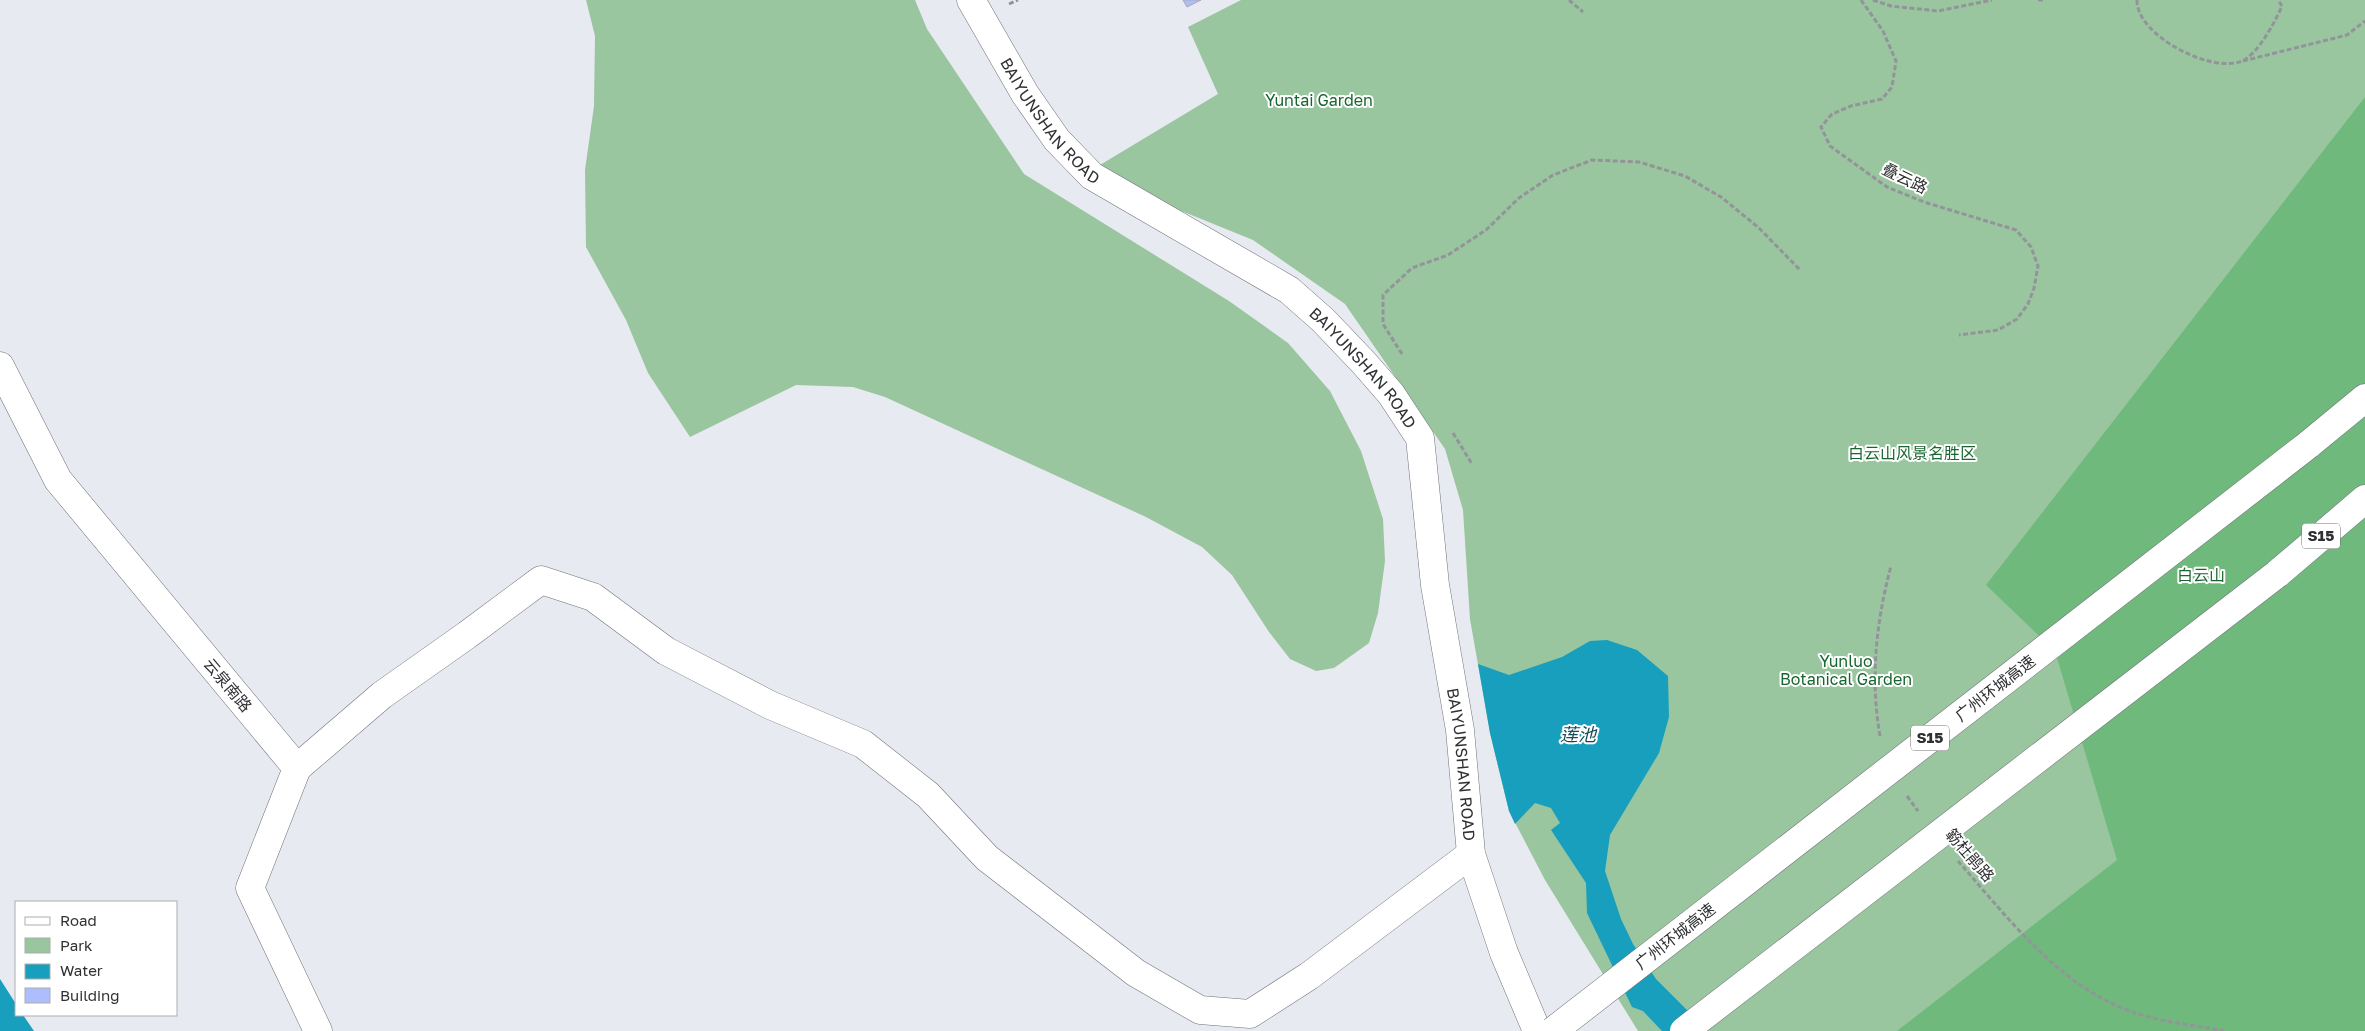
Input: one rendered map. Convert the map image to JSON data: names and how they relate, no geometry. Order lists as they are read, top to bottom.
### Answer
{
  "streets": {
    "main road": [
      "BAIYUNSHAN ROAD",
      "S15",
      "云泉南路",
      "广州环城高速"
    ],
    "path": ["叠云路", "簕杜鹃路"]
  },
  "water": ["莲池"],
  "parks": [
    "Yuntai Garden",
    "白云山风景名胜区",
    "白云山",
    "Yunluo Botanical Garden"
  ],
  "legend": [
    "Road",
    "Park",
    "Water",
    "Building"
  ]
}
